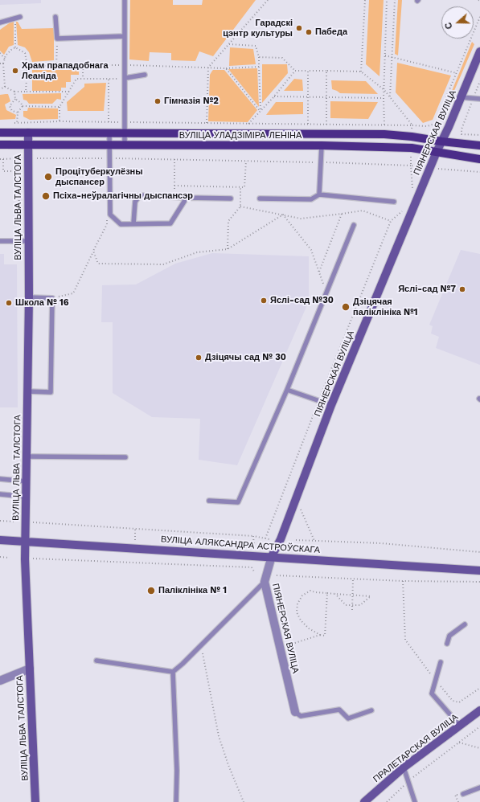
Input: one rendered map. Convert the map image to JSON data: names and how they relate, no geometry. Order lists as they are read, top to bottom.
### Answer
{
  "streets": {
    "main road": ["ВУЛІЦА УЛАДЗІМІРА ЛЕНІНА"],
    "street": [
      "ПІЯНЕРСКАЯ ВУЛІЦА",
      "ВУЛІЦА ЛЬВА ТАЛСТОГА",
      "ВУЛІЦА АЛЯКСАНДРА АСТРОЎСКАГА",
      "ПРАЛЕТАРСКАЯ ВУЛІЦА"
    ]
  },
  "crossings": [
    ["ПІЯНЕРСКАЯ ВУЛІЦА", "ВУЛІЦА УЛАДЗІМІРА ЛЕНІНА"],
    ["ПІЯНЕРСКАЯ ВУЛІЦА", "ВУЛІЦА АЛЯКСАНДРА АСТРОЎСКАГА"],
    ["ВУЛІЦА УЛАДЗІМІРА ЛЕНІНА", "ВУЛІЦА ЛЬВА ТАЛСТОГА"],
    ["ВУЛІЦА ЛЬВА ТАЛСТОГА", "ВУЛІЦА АЛЯКСАНДРА АСТРОЎСКАГА"]
  ],
  "places": [
    "Гарадскі цэнтр культуры",
    "Пабеда",
    "Храм прападобнага Леаніда",
    "Гімназія №2",
    "Процітуберкулёзны дыспансер",
    "Псіха-неўралагічны дыспансэр",
    "Яслі-сад №7",
    "Яслі-сад №30",
    "Школа № 16",
    "Дзіцячая паліклініка №1",
    "Дзіцячы сад № 30",
    "Паліклініка № 1"
  ],
  "north": "left"
}
